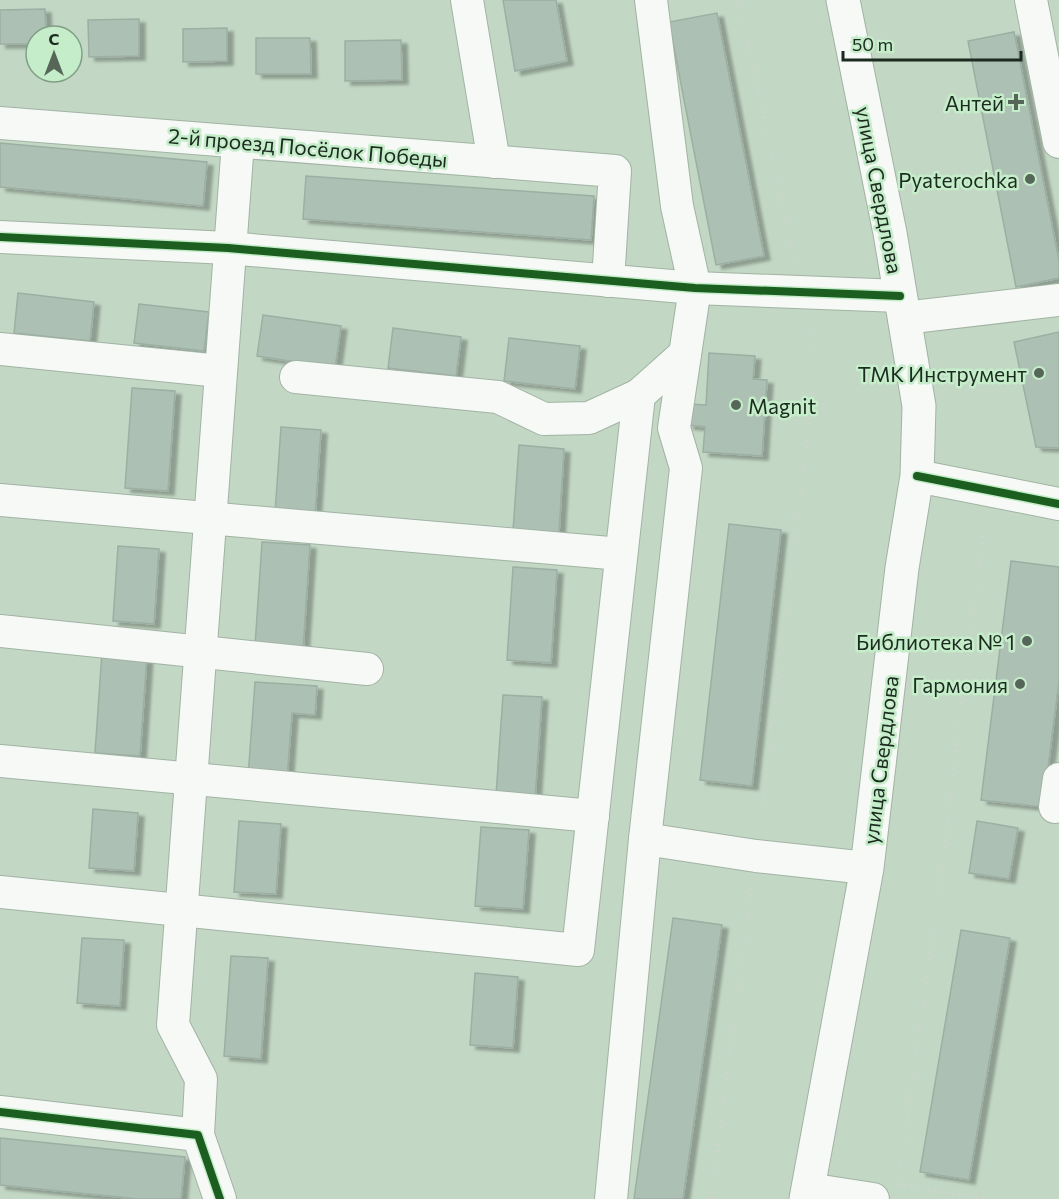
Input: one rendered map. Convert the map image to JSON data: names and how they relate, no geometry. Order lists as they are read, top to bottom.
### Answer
{
  "streets": {
    "main road": ["улица Свердлова"],
    "street": ["2-й проезд Посёлок Победы"]
  },
  "places": {
    "health": ["Антей"],
    "other": [
      "Pyaterochka",
      "ТМК Инструмент",
      "Magnit",
      "Библиотека № 1",
      "Гармония"
    ]
  },
  "scale_bar": "50 m",
  "north": "top"
}
